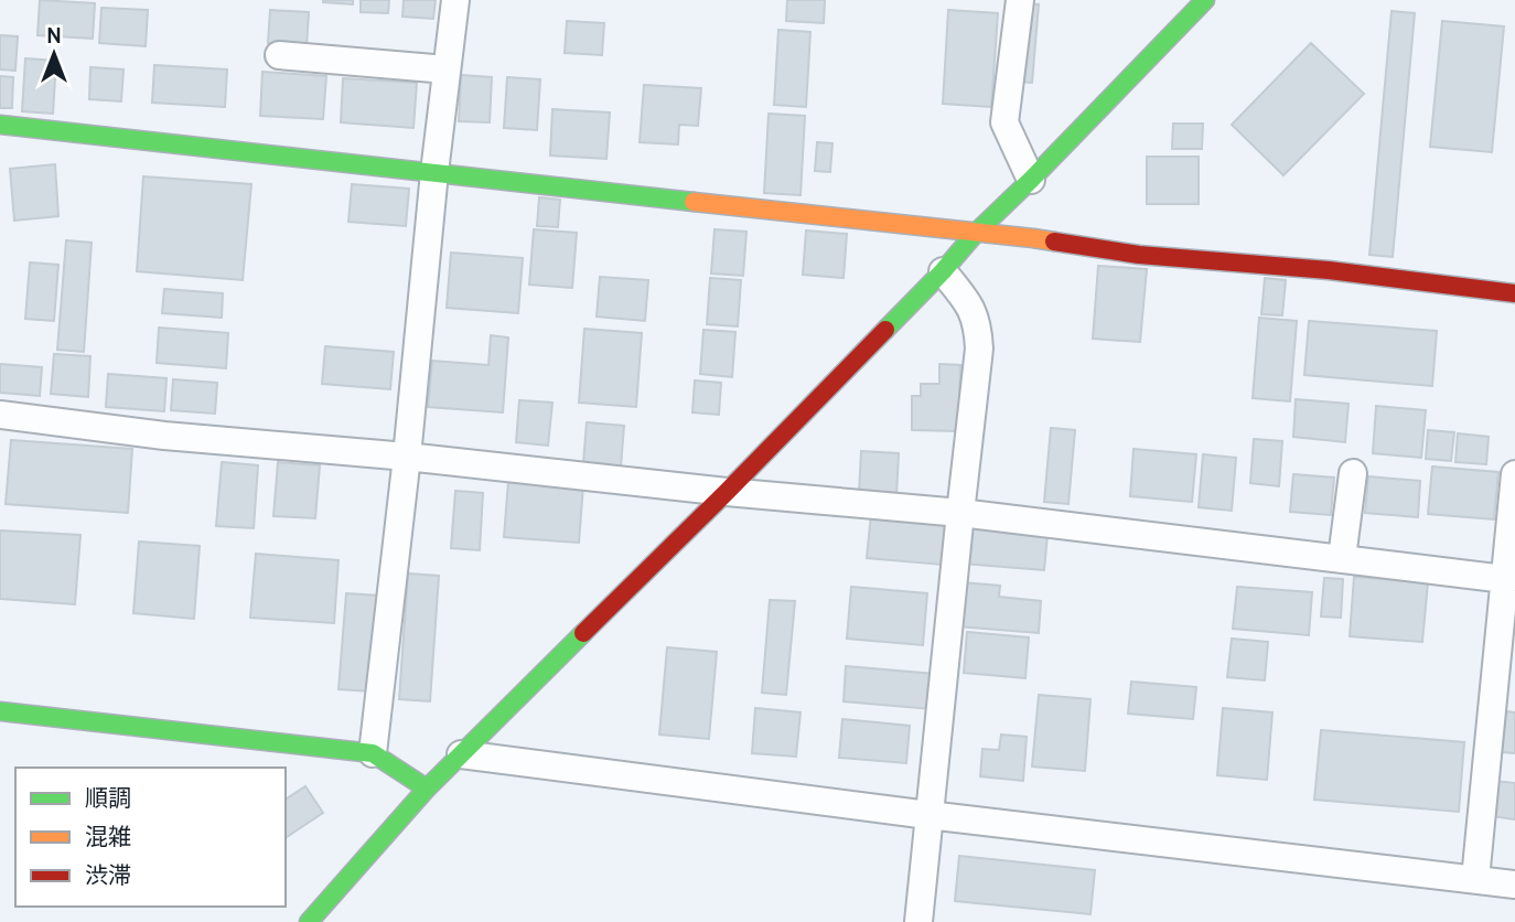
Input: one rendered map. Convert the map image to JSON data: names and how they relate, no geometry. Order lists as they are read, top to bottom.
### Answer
{
  "legend": ["順調", "混雑", "渋滞"],
  "north": "top"
}
